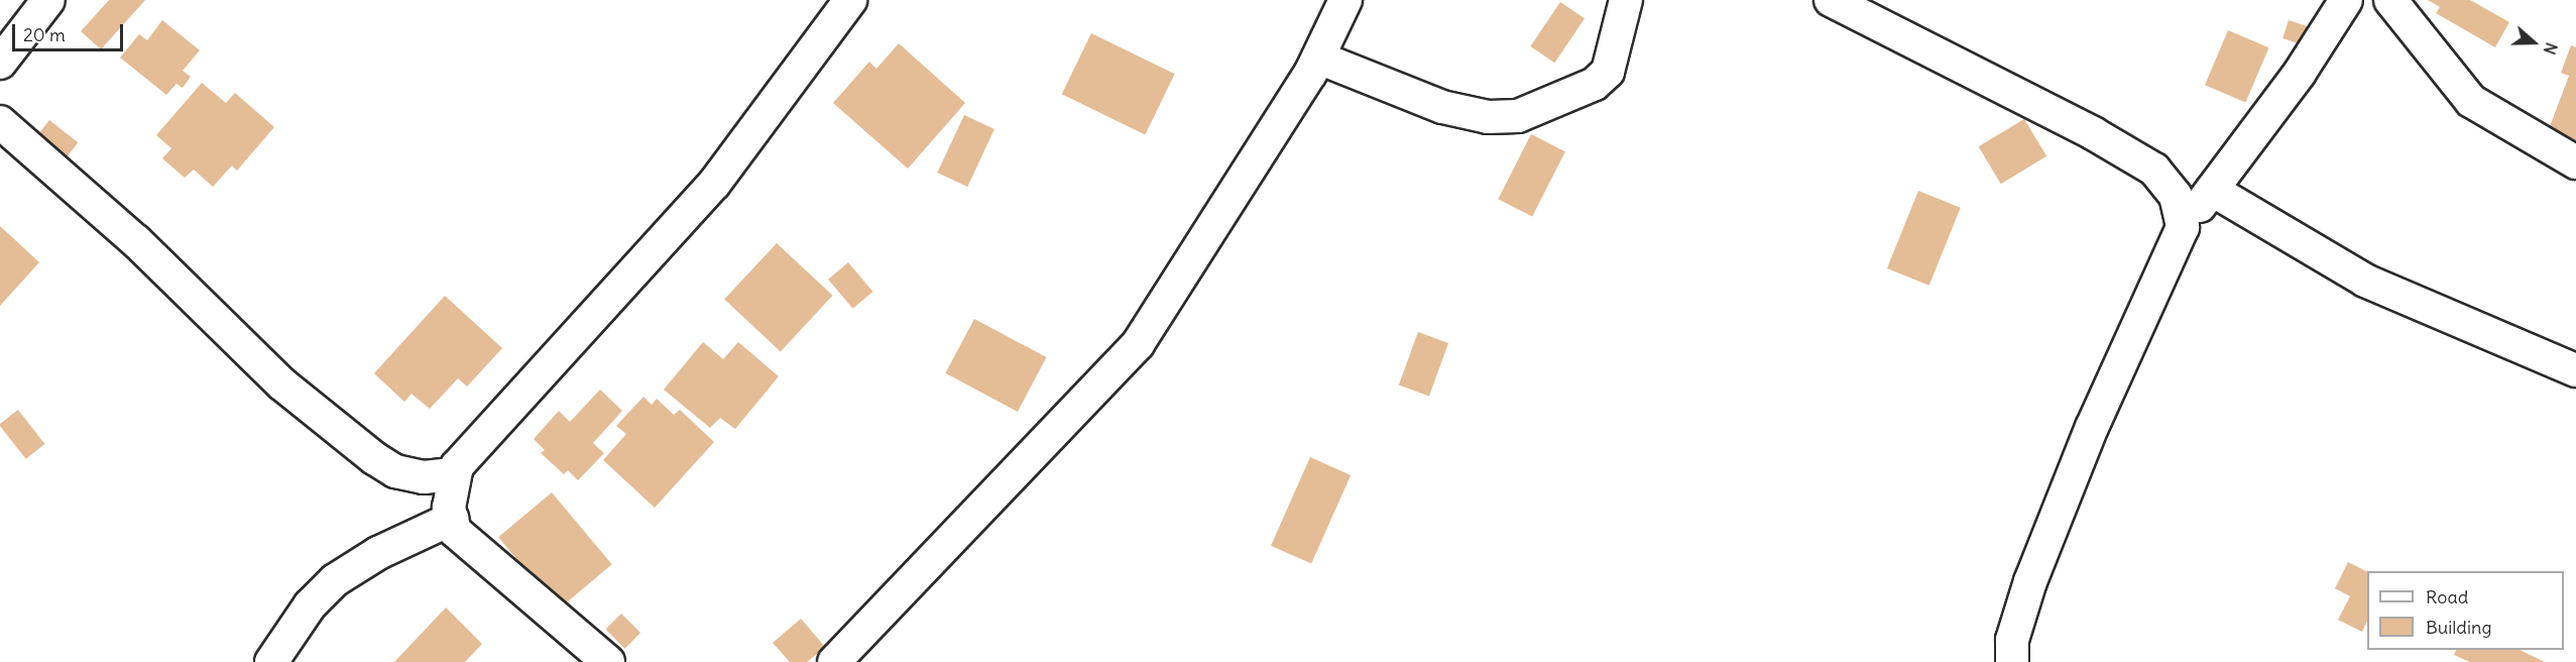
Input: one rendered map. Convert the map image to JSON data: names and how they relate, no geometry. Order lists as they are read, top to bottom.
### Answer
{
  "legend": ["Road", "Building"],
  "scale_bar": "20 m",
  "north": "right"
}
